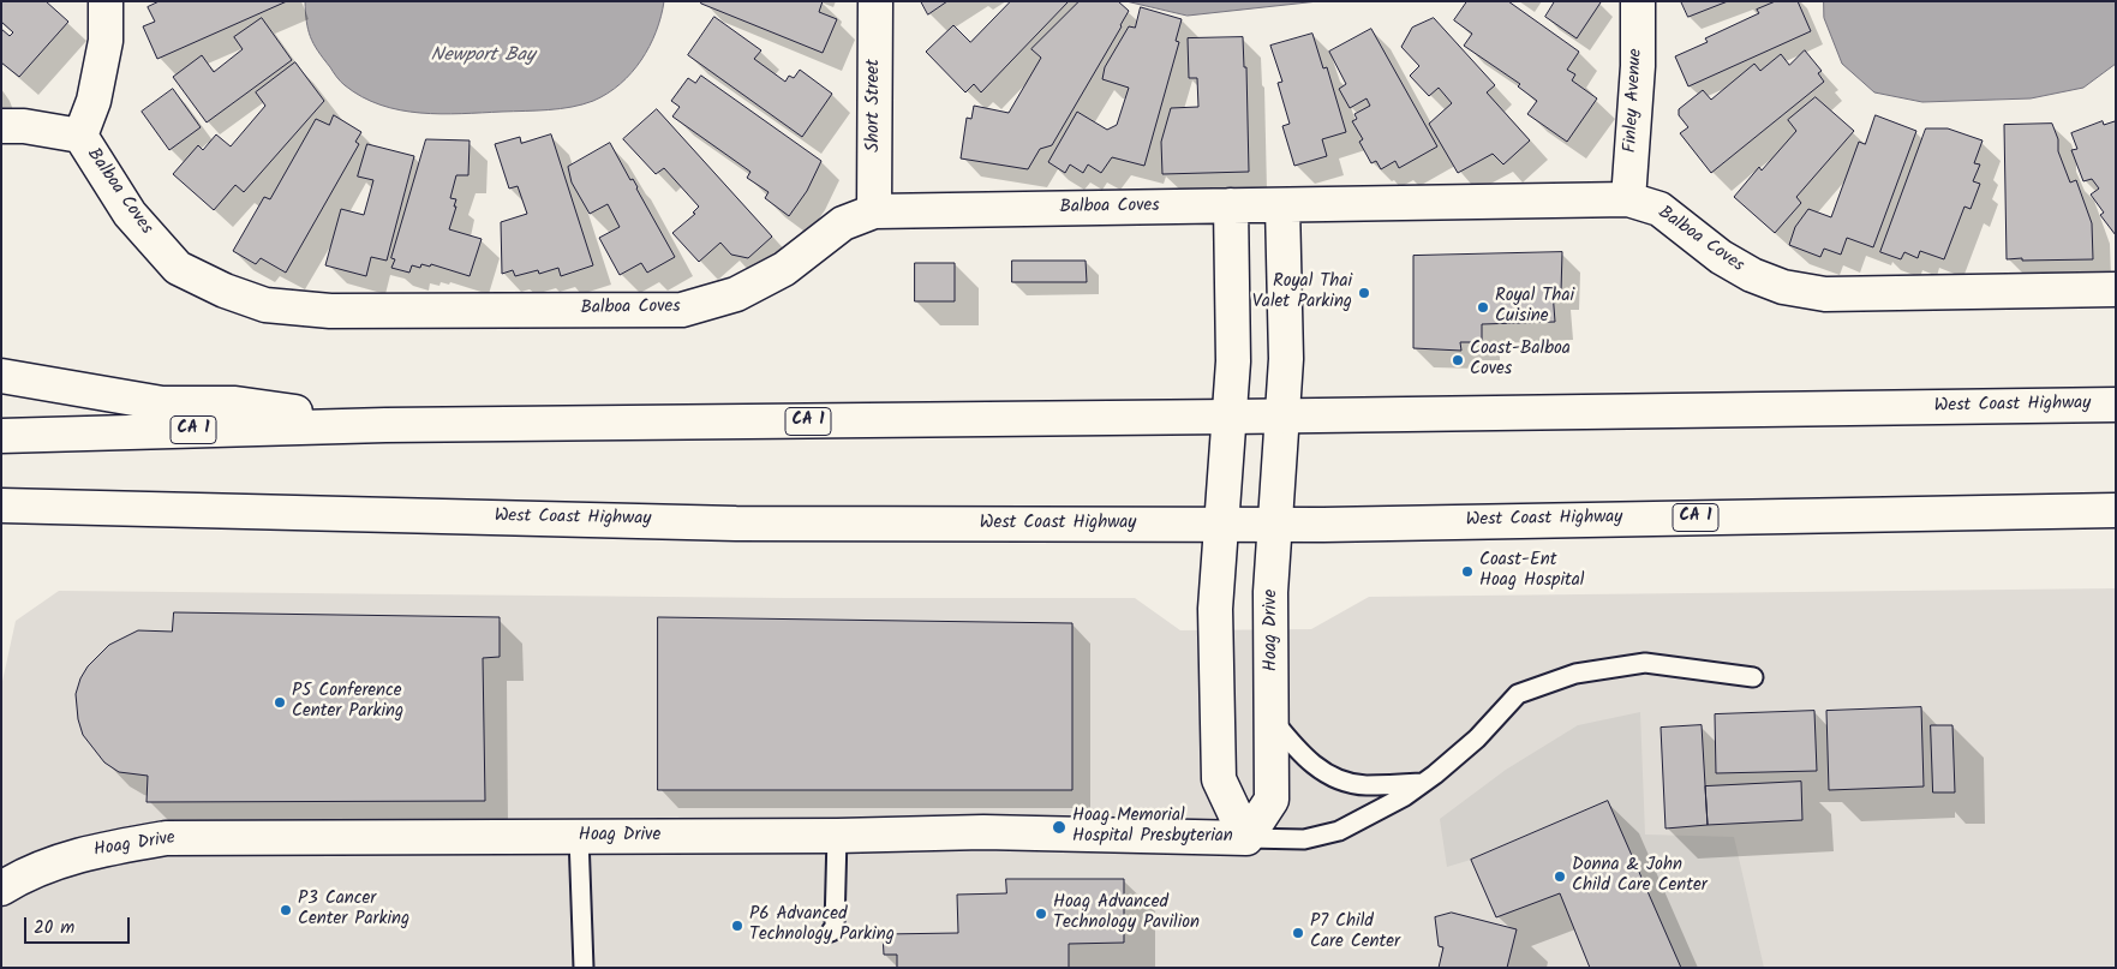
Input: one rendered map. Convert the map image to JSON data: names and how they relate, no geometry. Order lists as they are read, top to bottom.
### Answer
{
  "streets": {
    "main road": [
      "Finley Avenue",
      "Short Street",
      "Balboa Coves",
      "West Coast Highway",
      "CA 1",
      "Hoag Drive"
    ]
  },
  "crossings": [
    ["Finley Avenue", "Balboa Coves"],
    ["Short Street", "Balboa Coves"],
    ["West Coast Highway", "Hoag Drive"]
  ],
  "water": ["Newport Bay"],
  "places": [
    "Royal Thai Valet Parking",
    "Royal Thai Cuisine",
    "Coast-Balboa Coves",
    "Coast-Ent Hoag Hospital",
    "P5 Conference Center Parking",
    "Hoag Memorial Hospital Presbyterian",
    "Donna & John Child Care Center",
    "P3 Cancer Center Parking",
    "Hoag Advanced Technology Pavilion",
    "P6 Advanced Technology Parking",
    "P7 Child Care Center"
  ],
  "scale_bar": "20 m"
}
